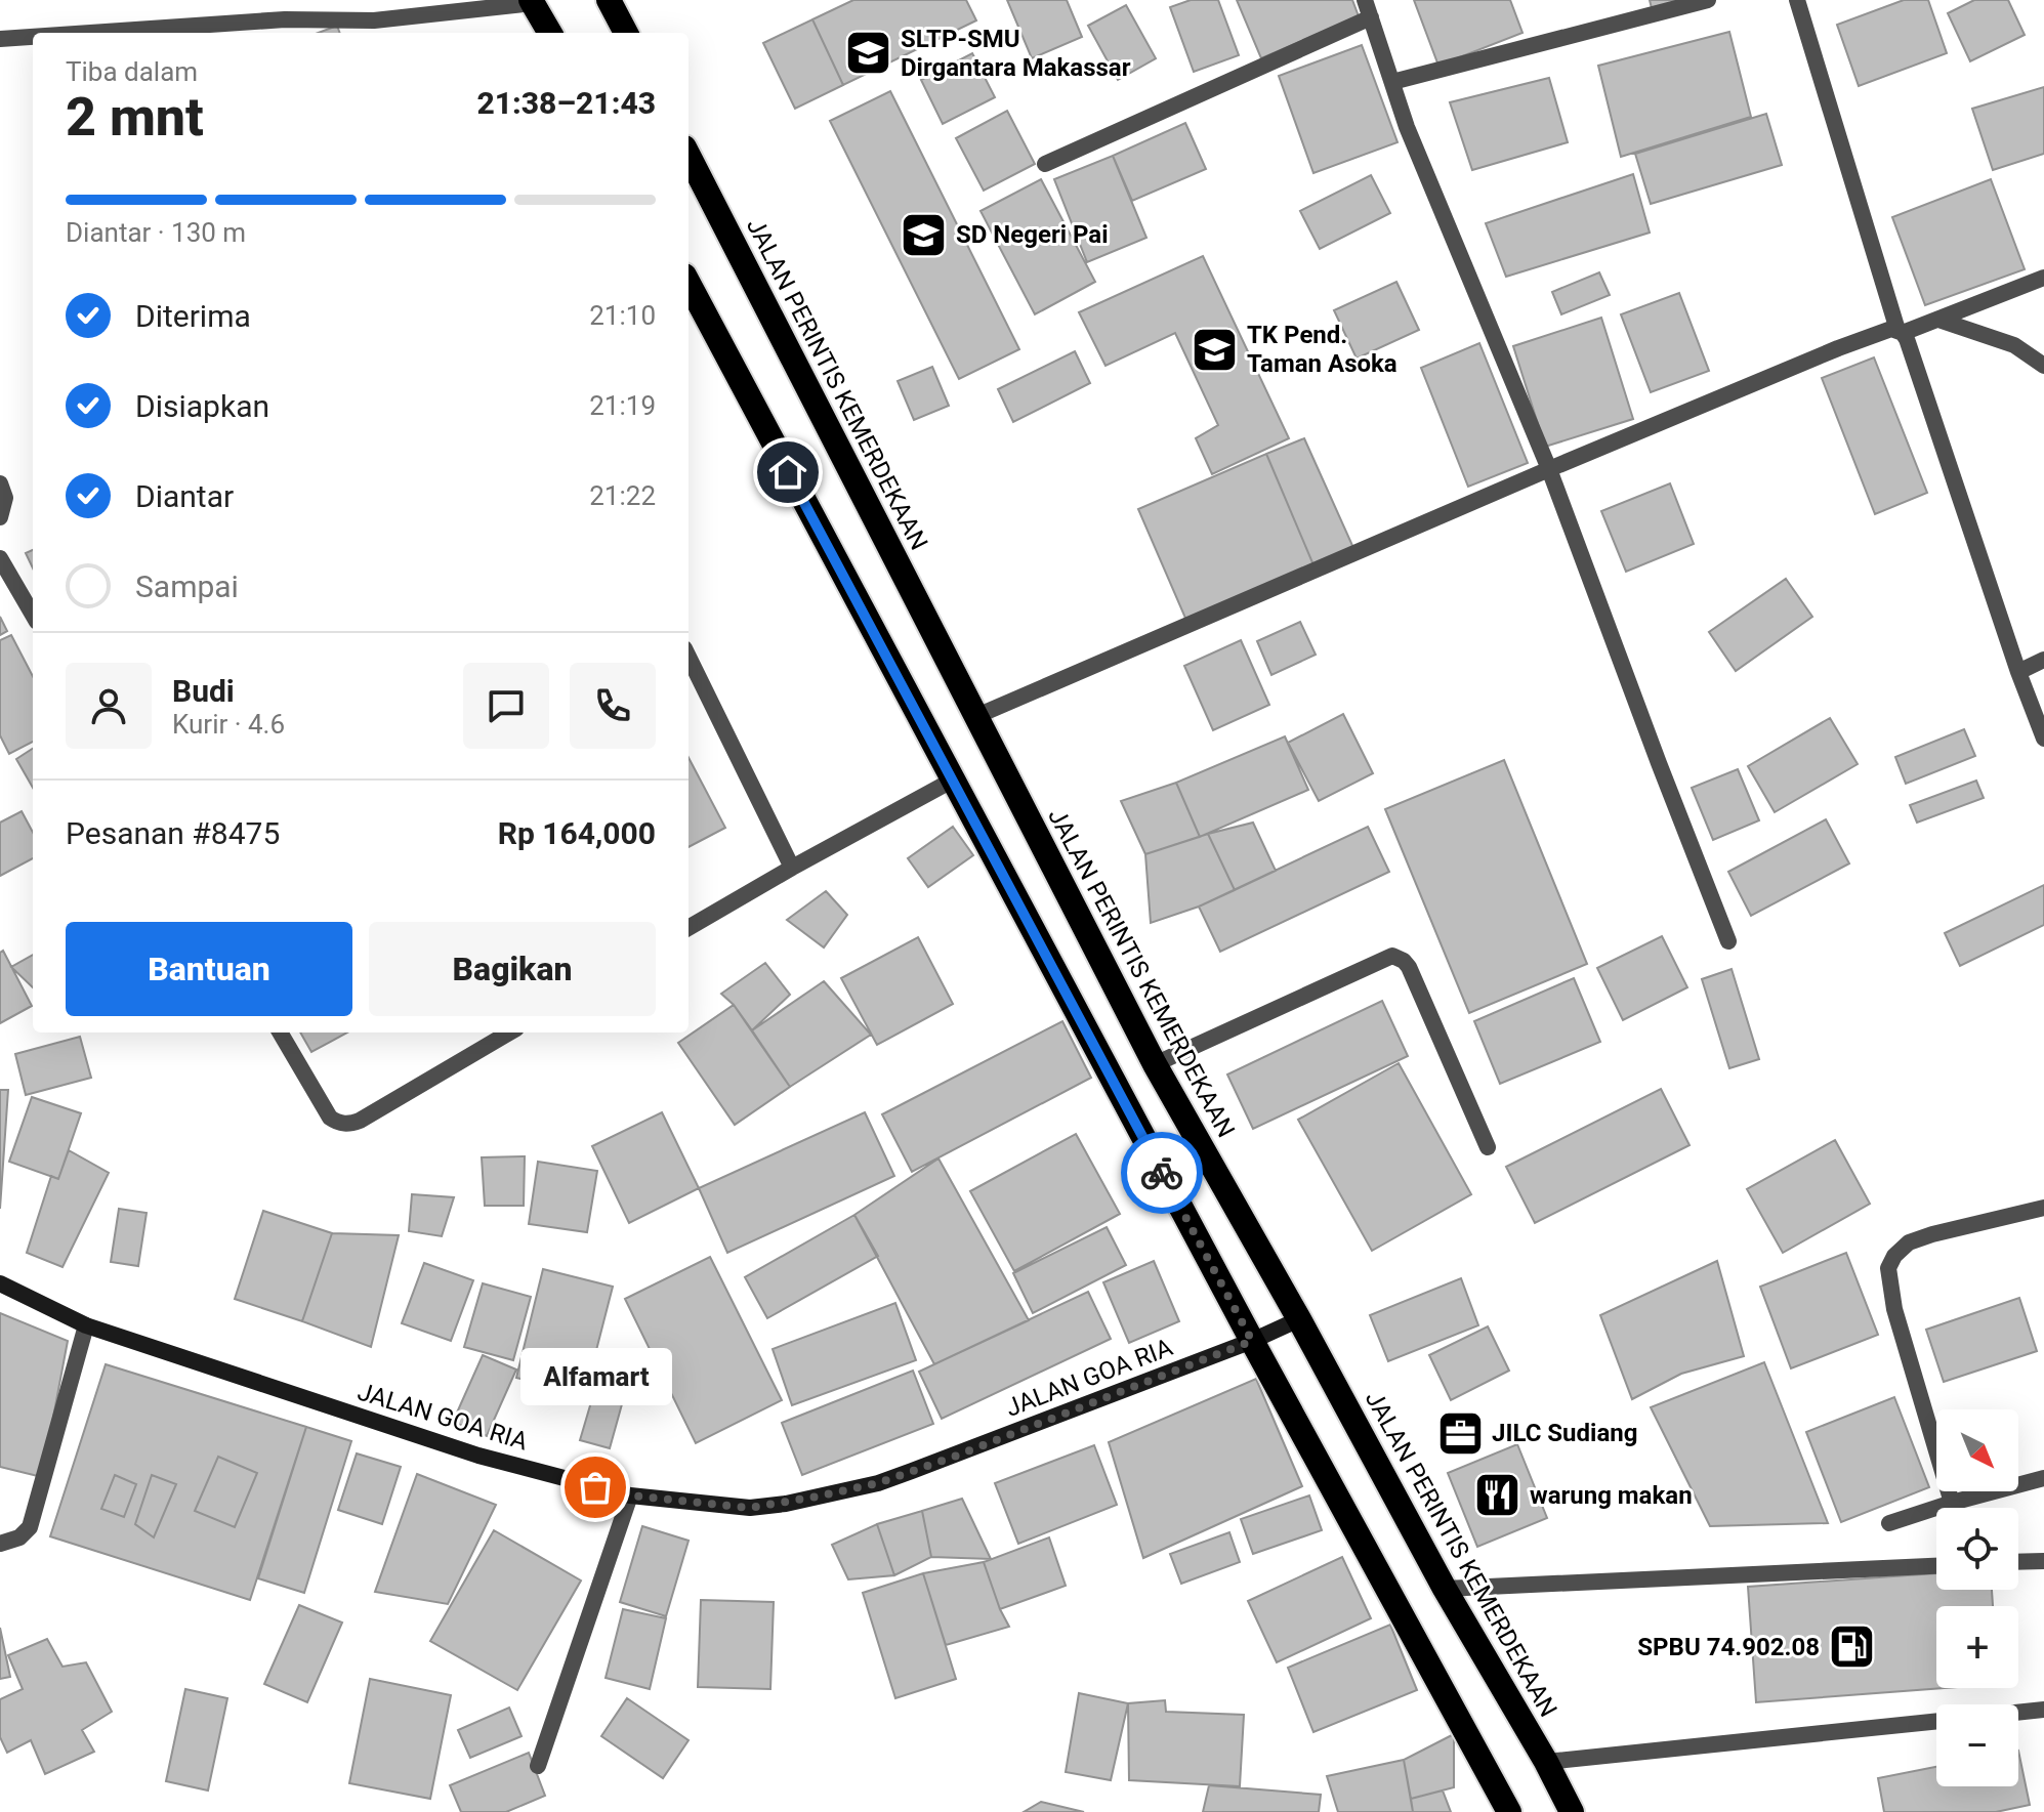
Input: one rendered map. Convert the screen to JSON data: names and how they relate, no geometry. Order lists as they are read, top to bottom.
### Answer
{
  "streets": {
    "highway": ["JALAN PERINTIS KEMERDEKAAN"],
    "main road": ["JALAN GOA RIA"]
  },
  "crossings": [
    ["JALAN PERINTIS KEMERDEKAAN", "JALAN GOA RIA"]
  ],
  "places": {
    "school or university": ["SLTP-SMU Dirgantara Makassar", "SD Negeri Pai", "TK Pend. Taman Asoka"],
    "office": ["JILC Sudiang"],
    "other": ["Alfamart"],
    "restaurant": ["warung makan"],
    "fuel station": ["SPBU 74.902.08"]
  },
  "north": "bottom right",
  "page": {
    "heading": ["2 mnt", "Tiba dalam", "21:38–21:43"],
    "panel": [
      "Budi",
      "Kurir · 4.6",
      "Pesanan #8475",
      "Rp 164,000"
    ],
    "bar": "Diantar · 130 m",
    "list": [
      ["Diterima", "21:10"],
      ["Disiapkan", "21:19"],
      ["Diantar", "21:22"],
      "Sampai"
    ],
    "buttons": ["Bantuan", "Bagikan"],
    "bubble": "Alfamart",
    "map_buttons": ["+", "−"]
  }
}
